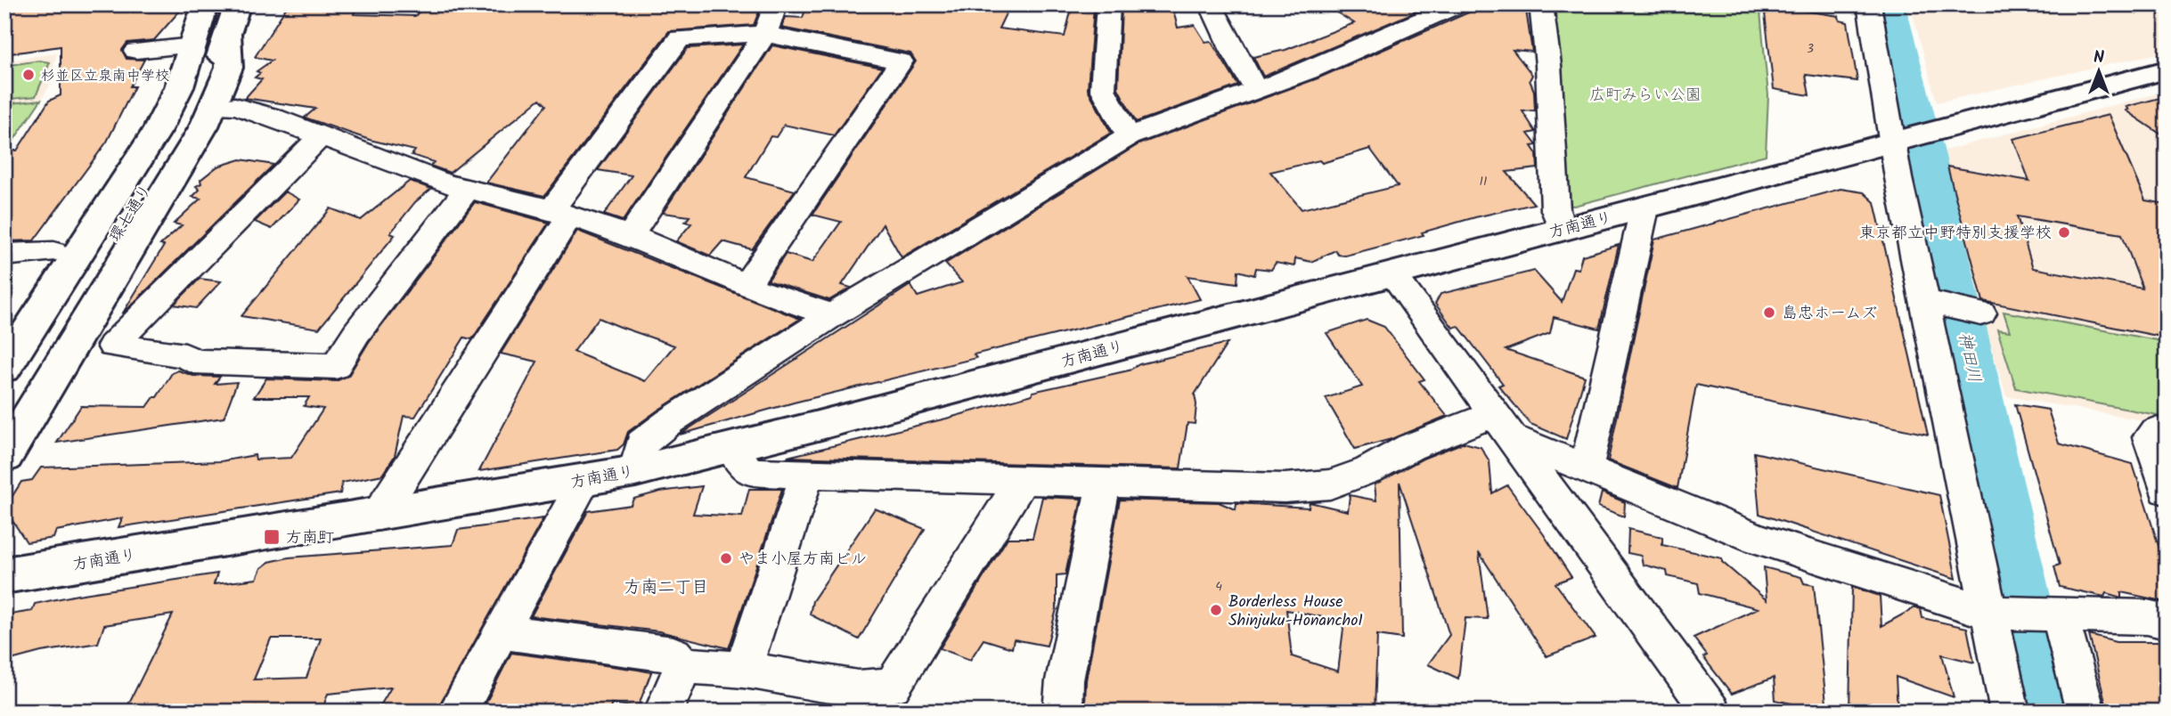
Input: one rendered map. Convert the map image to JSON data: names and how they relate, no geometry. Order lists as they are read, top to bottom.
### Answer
{
  "streets": {
    "main road": ["環七通り", "方南通り"]
  },
  "districts": ["方南二丁目"],
  "water": ["神田川"],
  "parks": ["広町みらい公園"],
  "places": {
    "other": [
      "杉並区立泉南中学校",
      "東京都立中野特別支援学校",
      "島忠ホームズ",
      "やま小屋方南ビル",
      "Borderless House Shinjuku-Honancho1"
    ],
    "transit": ["方南町"]
  },
  "house_numbers": ["3", "11", "4"],
  "north": "top"
}
